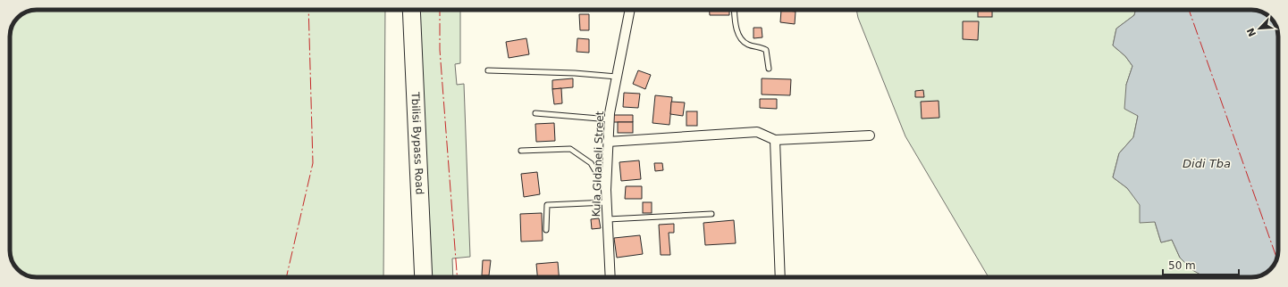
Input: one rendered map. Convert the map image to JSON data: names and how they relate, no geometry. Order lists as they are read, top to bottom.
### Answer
{
  "streets": {
    "highway": ["Tbilisi Bypass Road"],
    "street": ["Kula Gldaneli Street"]
  },
  "water": ["Didi Tba"],
  "scale_bar": "50 m",
  "north": "bottom left"
}
